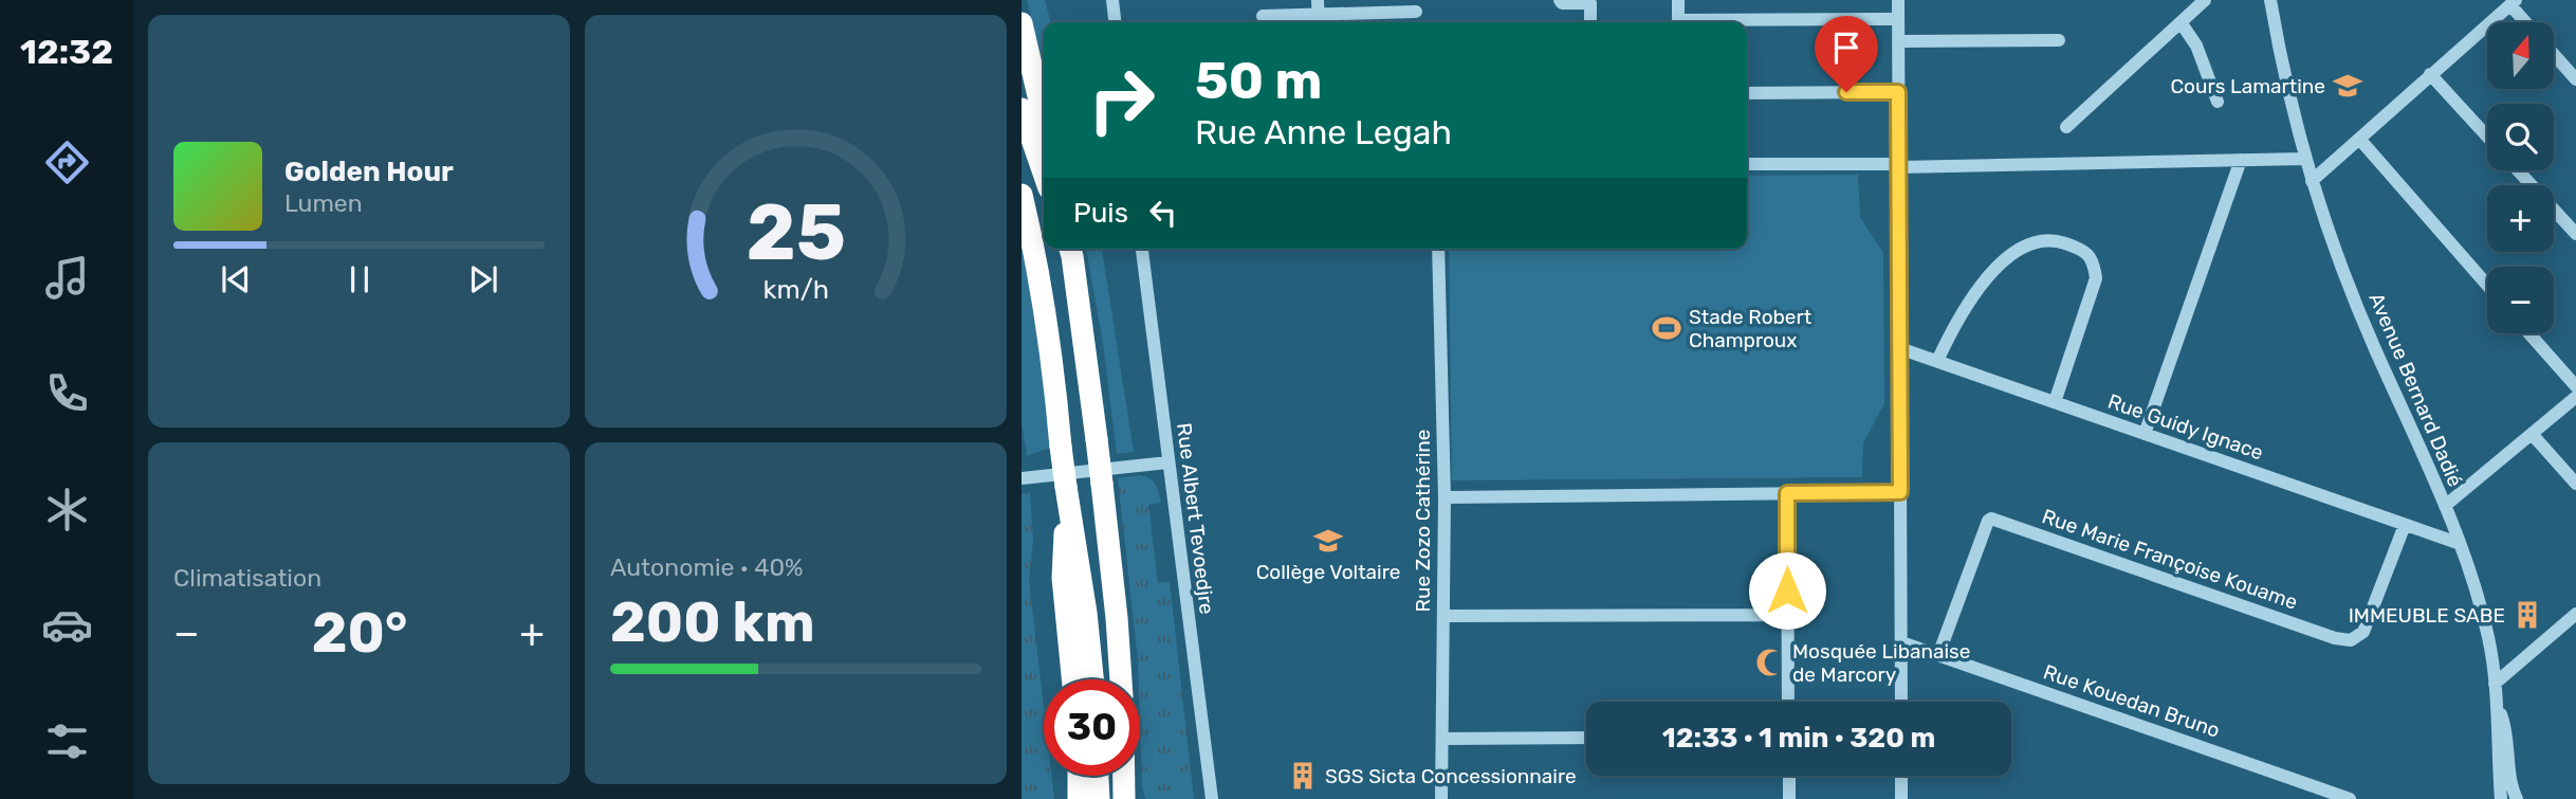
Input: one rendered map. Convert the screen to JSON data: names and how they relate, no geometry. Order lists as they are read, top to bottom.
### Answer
{
  "streets": {
    "street": [
      "Avenue Bernard Dadié",
      "Rue Guidy Ignace",
      "Rue Albert Tevoedjre",
      "Rue Zozo Cathérine",
      "Rue Marie Françoise Kouame",
      "Rue Kouedan Bruno"
    ]
  },
  "crossings": [
    ["Avenue Bernard Dadié", "Rue Guidy Ignace"],
    ["Rue Guidy Ignace", "Rue Marie Françoise Kouame"],
    ["Rue Marie Françoise Kouame", "Rue Kouedan Bruno"]
  ],
  "places": {
    "school or university": ["Cours Lamartine", "Collège Voltaire"],
    "sports": ["Stade Robert Champroux"],
    "building": ["IMMEUBLE SABE", "SGS Sicta Concessionnaire"],
    "mosque": ["Mosquée Libanaise de Marcory"]
  },
  "north": "top",
  "page": {
    "tabs": "12:32",
    "map_buttons": ["+", "−"],
    "turn": ["50 m", "Rue Anne Legah"],
    "song": ["Golden Hour", "Lumen"],
    "then": "Puis",
    "tile": [
      "Climatisation",
      ["Autonomie · 40%", "200 km"]
    ],
    "heat": ["−", "20°", "+"],
    "limit": "30",
    "trip": "12:33 · 1 min · 320 m",
    "gauge": ["25", "km/h"]
  }
}
